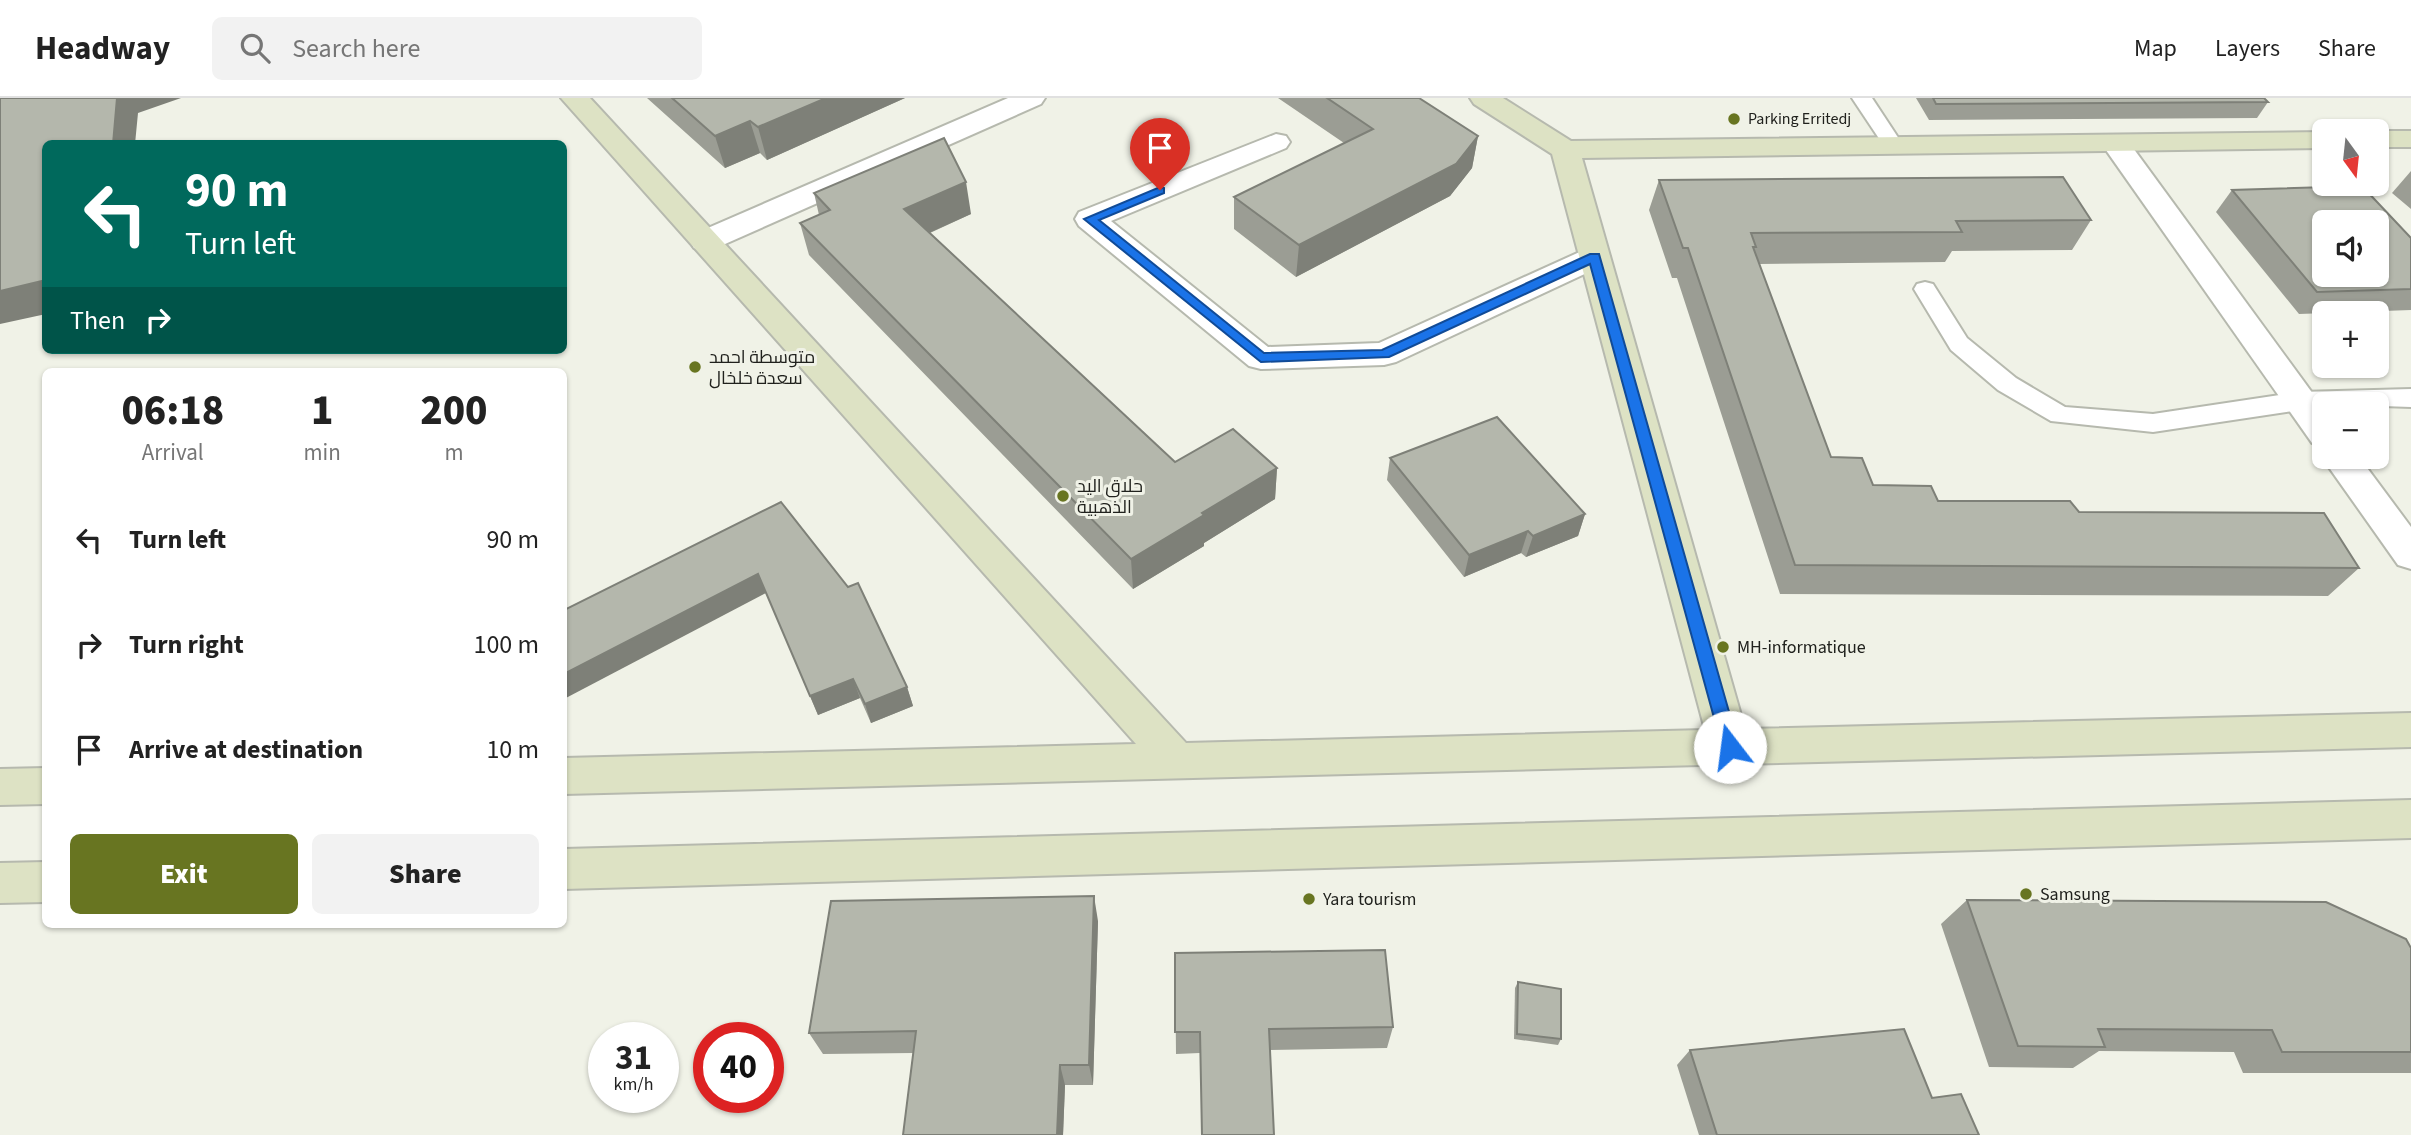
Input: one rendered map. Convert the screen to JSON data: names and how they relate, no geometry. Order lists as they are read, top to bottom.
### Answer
{
  "places": [
    "Parking Erritedj",
    "متوسطة احمد سعدة خلخال",
    "حلاق اليد الذهبية",
    "MH-informatique",
    "Samsung",
    "Yara tourism"
  ],
  "north": "bottom",
  "page": {
    "header": "Headway",
    "search": "Search here",
    "nav": ["Map", "Layers", "Share"],
    "map_buttons": ["+", "−"],
    "turn": ["90 m", "Turn left"],
    "then": "Then",
    "eta": [
      "06:18",
      "Arrival",
      "1",
      "min",
      "200",
      "m"
    ],
    "list": [
      {
        "name": "Turn left",
        "value": "90 m"
      },
      {
        "name": "Turn right",
        "value": "100 m"
      },
      {
        "name": "Arrive at destination",
        "value": "10 m"
      }
    ],
    "buttons": ["Exit", "Share"],
    "speed": "31 km/h",
    "limit": "40"
  }
}
